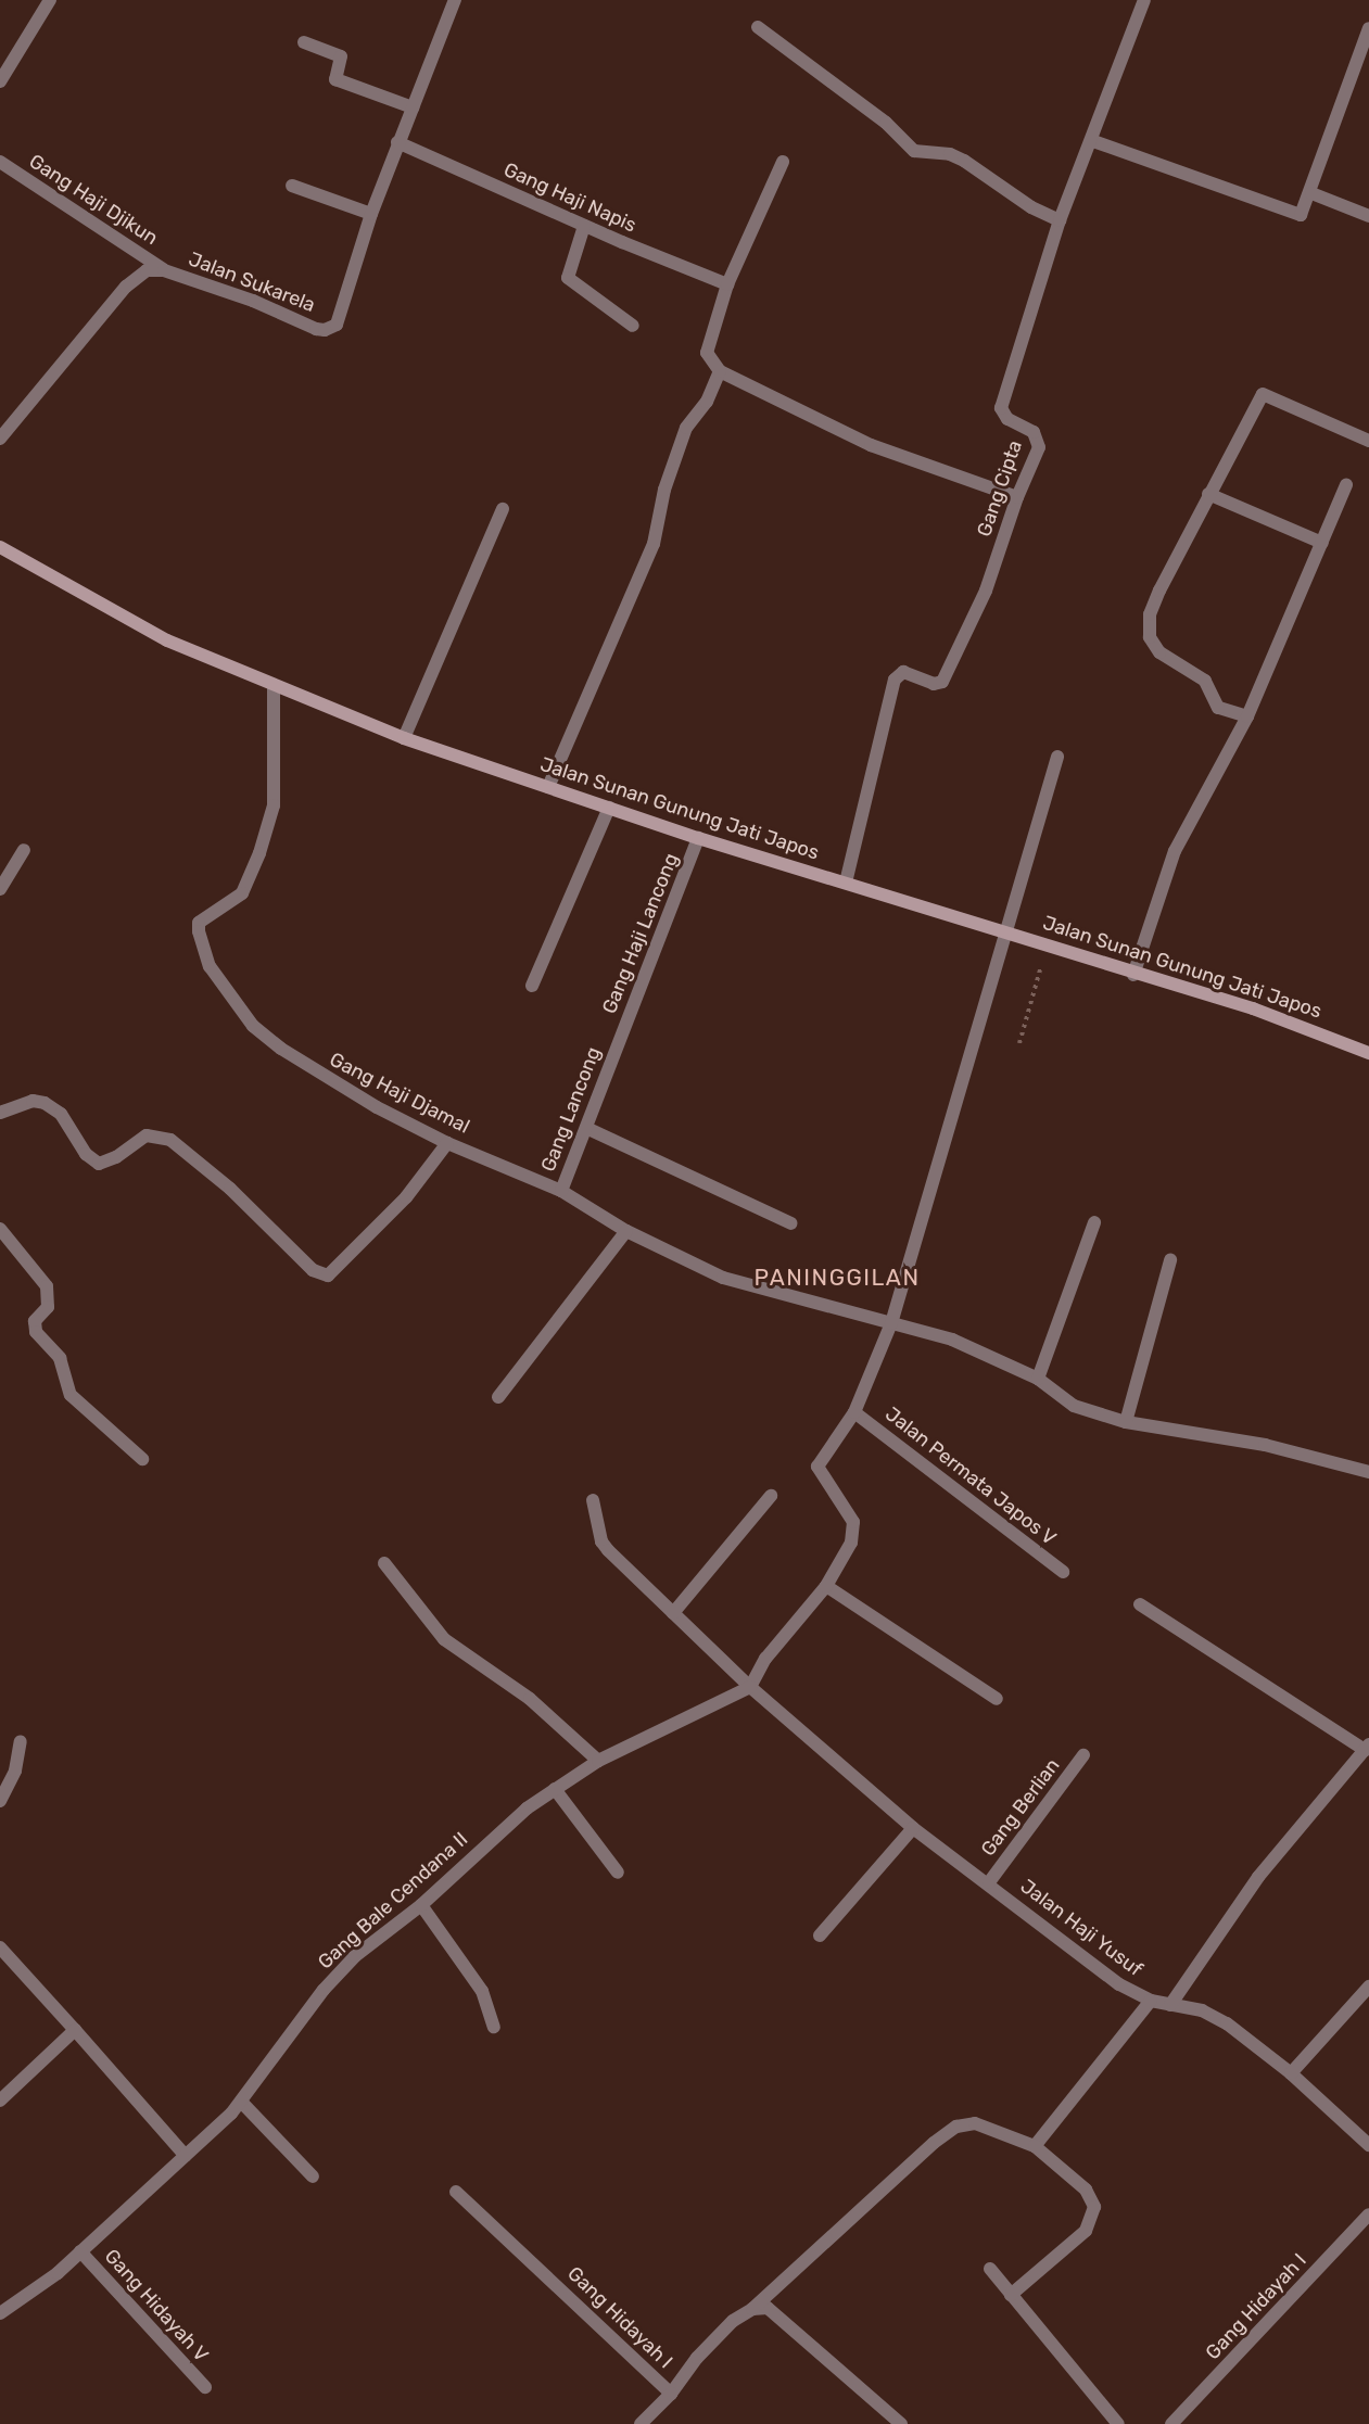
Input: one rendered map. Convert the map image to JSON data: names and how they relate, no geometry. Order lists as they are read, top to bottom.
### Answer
{
  "streets": {
    "street": [
      "Gang Haji Napis",
      "Gang Haji Djikun",
      "Jalan Sukarela",
      "Gang Cipta",
      "Jalan Sunan Gunung Jati Japos",
      "Gang Haji Lancong",
      "Gang Haji Djamal",
      "Gang Lancong",
      "Jalan Permata Japos V",
      "Gang Berlian",
      "Gang Bale Cendana II",
      "Jalan Haji Yusuf",
      "Gang Hidayah V",
      "Gang Hidayah I"
    ]
  },
  "crossings": [
    ["Gang Haji Napis", "Jalan Sukarela"],
    ["Gang Haji Djikun", "Jalan Sukarela"],
    ["Gang Cipta", "Jalan Sunan Gunung Jati Japos"],
    ["Jalan Sunan Gunung Jati Japos", "Gang Haji Lancong"],
    ["Jalan Sunan Gunung Jati Japos", "Gang Haji Djamal"],
    ["Gang Haji Lancong", "Gang Lancong"],
    ["Gang Haji Djamal", "Gang Lancong"],
    ["Gang Berlian", "Jalan Haji Yusuf"],
    ["Gang Bale Cendana II", "Jalan Haji Yusuf"],
    ["Gang Bale Cendana II", "Gang Hidayah V"]
  ],
  "districts": ["PANINGGILAN"]
}
